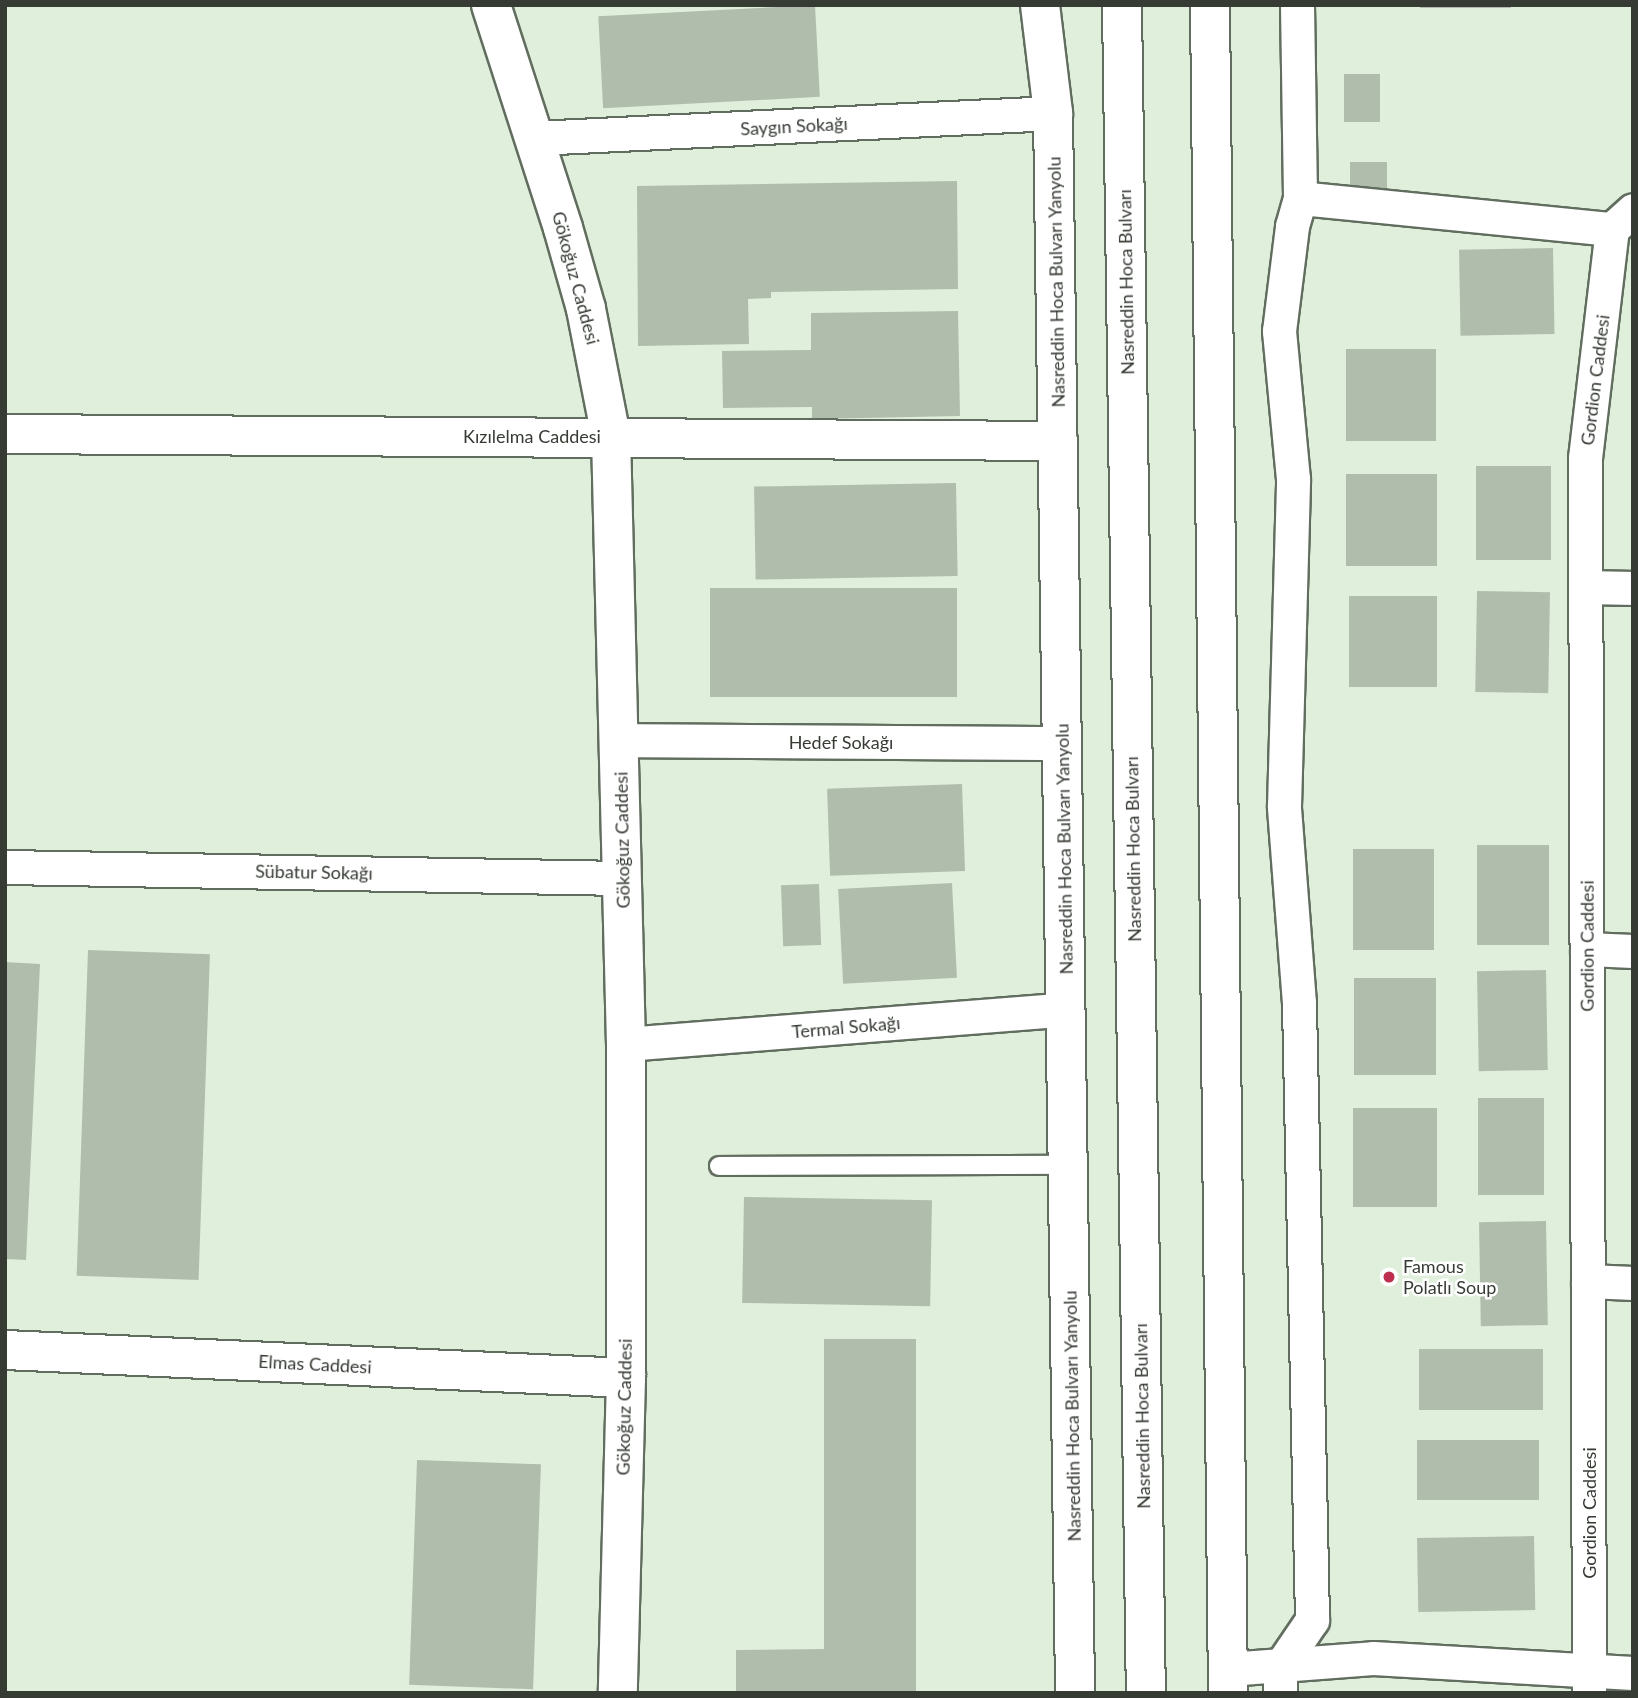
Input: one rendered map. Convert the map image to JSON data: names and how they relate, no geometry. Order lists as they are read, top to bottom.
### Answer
{
  "streets": {
    "main road": [
      "Gökoğuz Caddesi",
      "Nasreddin Hoca Bulvarı Yanyolu",
      "Nasreddin Hoca Bulvarı",
      "Kızılelma Caddesi",
      "Elmas Caddesi"
    ],
    "street": [
      "Saygın Sokağı",
      "Gordion Caddesi",
      "Hedef Sokağı",
      "Sübatur Sokağı",
      "Termal Sokağı"
    ]
  },
  "crossings": [
    ["Saygın Sokağı", "Gökoğuz Caddesi"],
    ["Saygın Sokağı", "Nasreddin Hoca Bulvarı Yanyolu"],
    ["Gökoğuz Caddesi", "Kızılelma Caddesi"],
    ["Gökoğuz Caddesi", "Hedef Sokağı"],
    ["Gökoğuz Caddesi", "Sübatur Sokağı"],
    ["Gökoğuz Caddesi", "Termal Sokağı"],
    ["Gökoğuz Caddesi", "Elmas Caddesi"],
    ["Nasreddin Hoca Bulvarı Yanyolu", "Kızılelma Caddesi"],
    ["Nasreddin Hoca Bulvarı Yanyolu", "Hedef Sokağı"],
    ["Nasreddin Hoca Bulvarı Yanyolu", "Termal Sokağı"]
  ],
  "places": ["Famous Polatlı Soup"]
}
